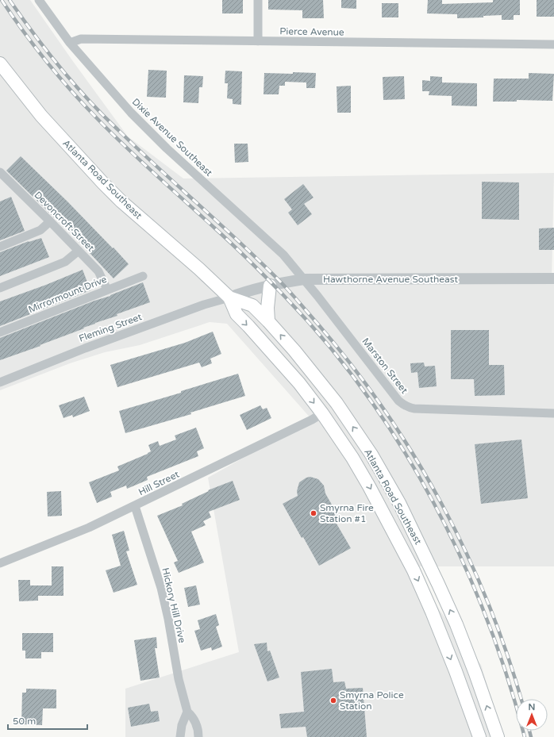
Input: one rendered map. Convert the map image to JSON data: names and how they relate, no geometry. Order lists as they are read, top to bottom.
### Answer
{
  "streets": {
    "main road": ["Atlanta Road Southeast"],
    "street": [
      "Pierce Avenue",
      "Dixie Avenue Southeast",
      "Devoncroft Street",
      "Hawthorne Avenue Southeast",
      "Mirrormount Drive",
      "Fleming Street",
      "Marston Street",
      "Hill Street",
      "Hickory Hill Drive"
    ]
  },
  "crossings": [
    ["Pierce Avenue", "Dixie Avenue Southeast"],
    ["Dixie Avenue Southeast", "Hawthorne Avenue Southeast"],
    ["Dixie Avenue Southeast", "Marston Street"],
    ["Atlanta Road Southeast", "Hawthorne Avenue Southeast"],
    ["Atlanta Road Southeast", "Fleming Street"],
    ["Atlanta Road Southeast", "Hill Street"],
    ["Devoncroft Street", "Mirrormount Drive"],
    ["Hawthorne Avenue Southeast", "Fleming Street"],
    ["Hawthorne Avenue Southeast", "Marston Street"],
    ["Hill Street", "Hickory Hill Drive"]
  ],
  "places": ["Smyrna Fire Station #1", "Smyrna Police Station"],
  "scale_bar": "50 m",
  "north": "top"
}
